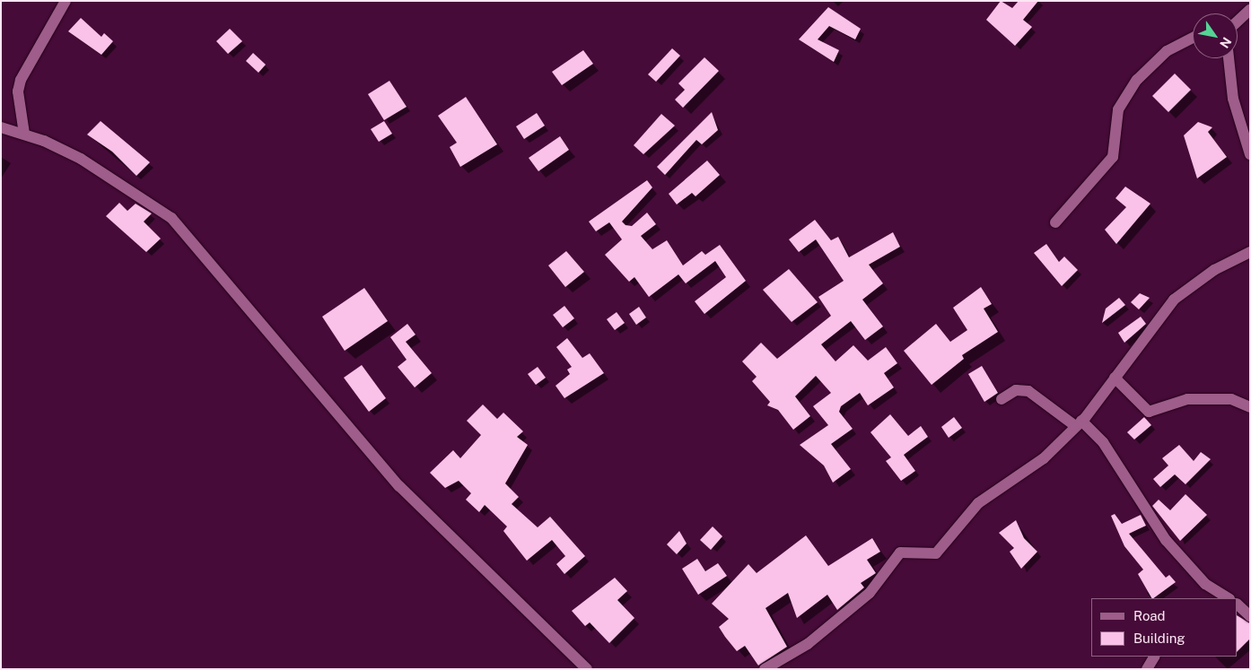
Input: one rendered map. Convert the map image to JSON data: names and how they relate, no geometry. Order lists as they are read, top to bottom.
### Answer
{
  "legend": ["Road", "Building"],
  "north": "bottom right"
}
